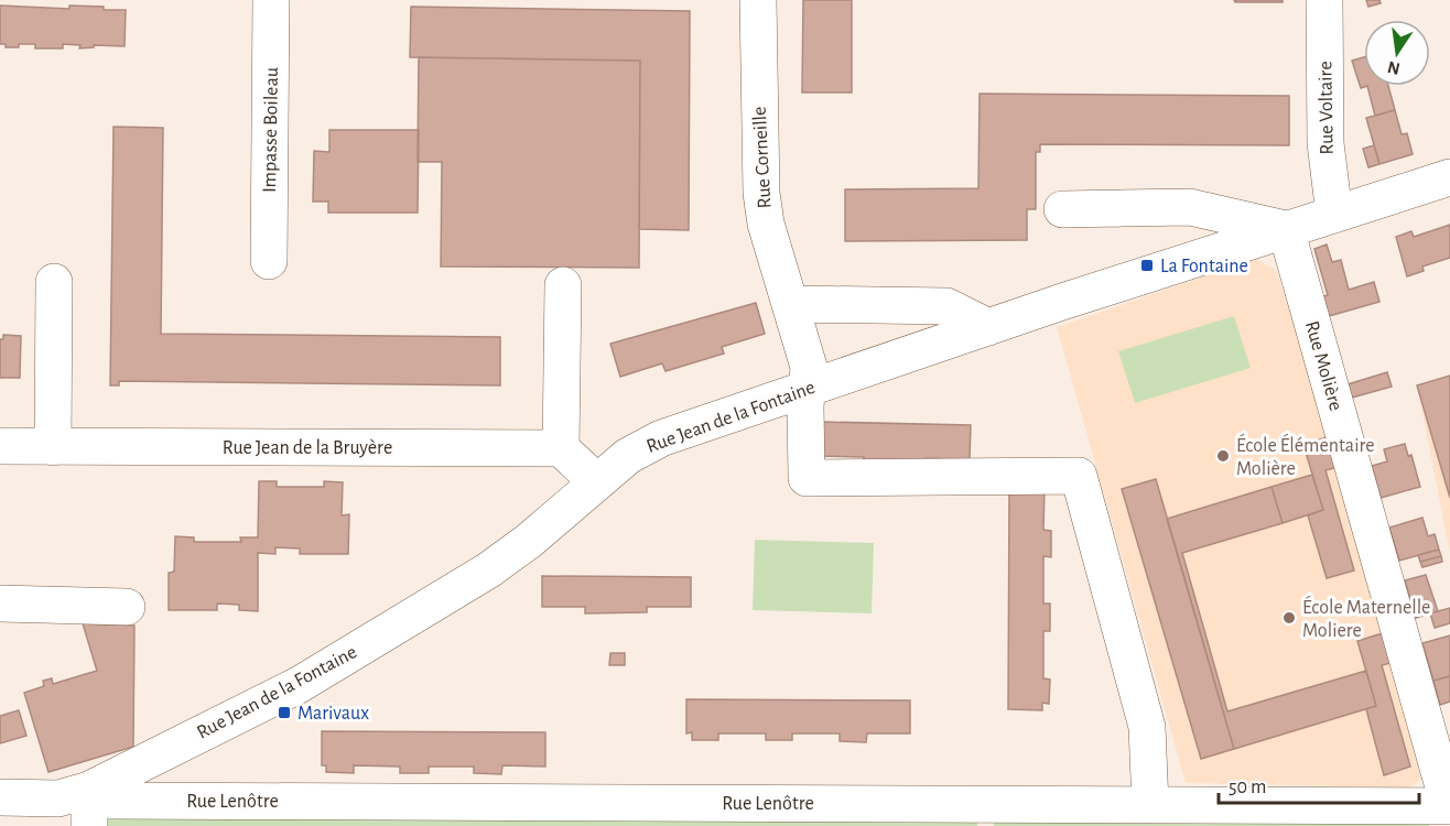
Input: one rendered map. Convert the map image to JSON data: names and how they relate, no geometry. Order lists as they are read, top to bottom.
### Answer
{
  "streets": {
    "street": [
      "Rue Voltaire",
      "Impasse Boileau",
      "Rue Corneille",
      "Rue Molière",
      "Rue Jean de la Fontaine",
      "Rue Jean de la Bruyère",
      "Rue Lenôtre"
    ]
  },
  "crossings": [
    ["Rue Voltaire", "Rue Jean de la Fontaine"],
    ["Rue Corneille", "Rue Jean de la Fontaine"],
    ["Rue Corneille", "Rue Lenôtre"],
    ["Rue Molière", "Rue Jean de la Fontaine"],
    ["Rue Molière", "Rue Lenôtre"],
    ["Rue Jean de la Fontaine", "Rue Lenôtre"]
  ],
  "places": {
    "transit": ["La Fontaine", "Marivaux"],
    "other": ["École Élémentaire Molière", "École Maternelle Moliere"]
  },
  "scale_bar": "50 m",
  "north": "bottom"
}
